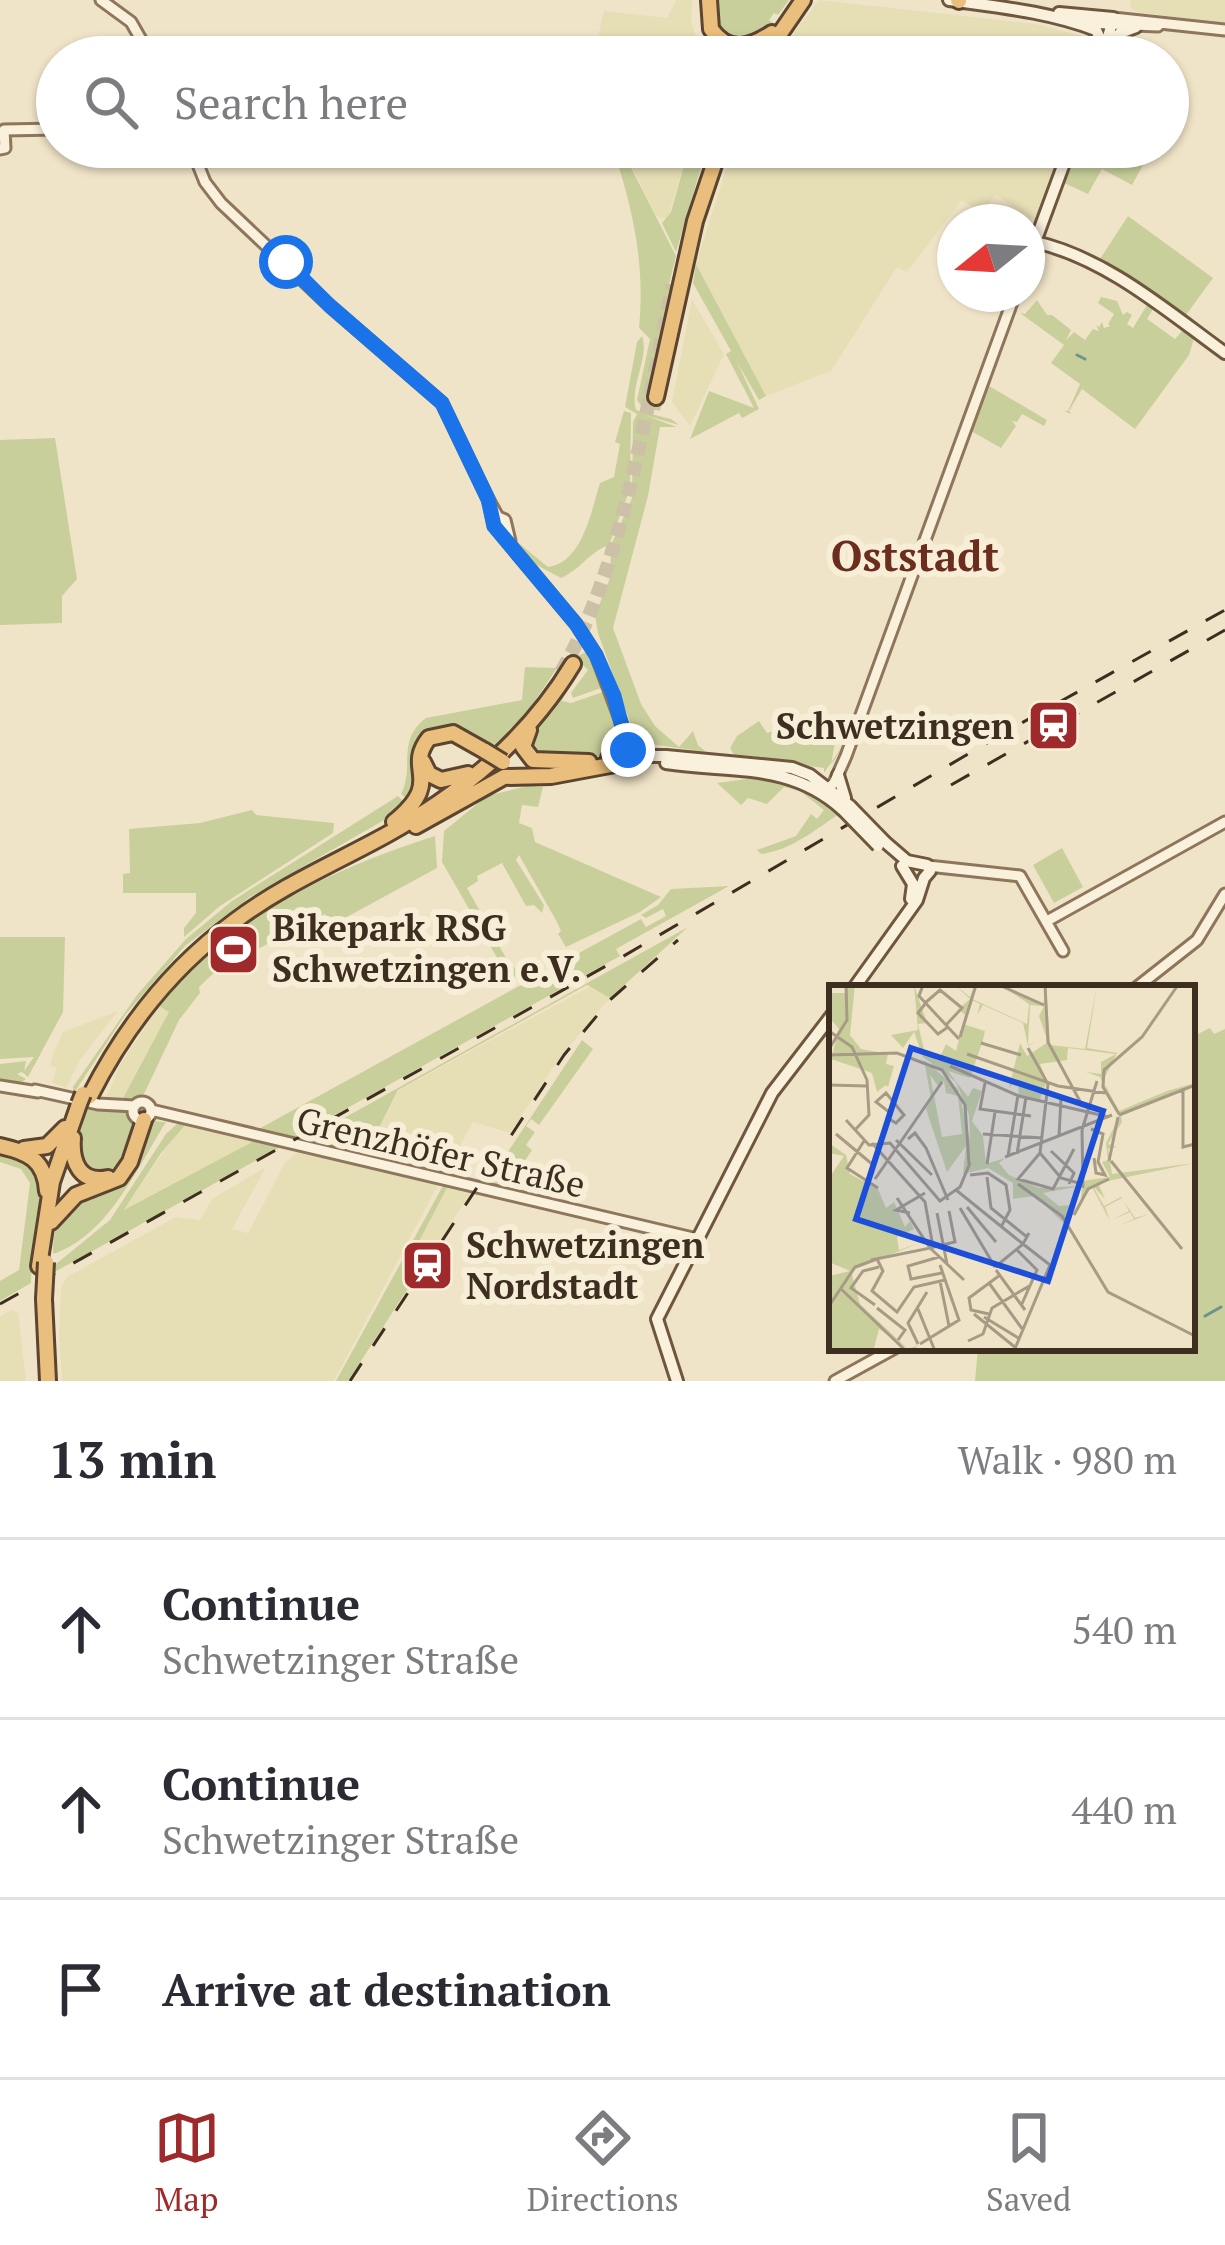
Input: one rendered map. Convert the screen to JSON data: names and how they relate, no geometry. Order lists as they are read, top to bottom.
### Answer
{
  "streets": {
    "street": ["Grenzhöfer Straße"]
  },
  "districts": ["Oststadt"],
  "places": {
    "station": ["Schwetzingen", "Schwetzingen Nordstadt"],
    "sports": ["Bikepark RSG Schwetzingen e.V."]
  },
  "north": "left",
  "page": {
    "search": "Search here",
    "heading": ["13 min", "Walk · 980 m"],
    "list": [
      ["Continue", "Schwetzinger Straße", "540 m"],
      ["Continue", "Schwetzinger Straße", "440 m"],
      "Arrive at destination"
    ],
    "nav": ["Map", "Directions", "Saved"]
  }
}
